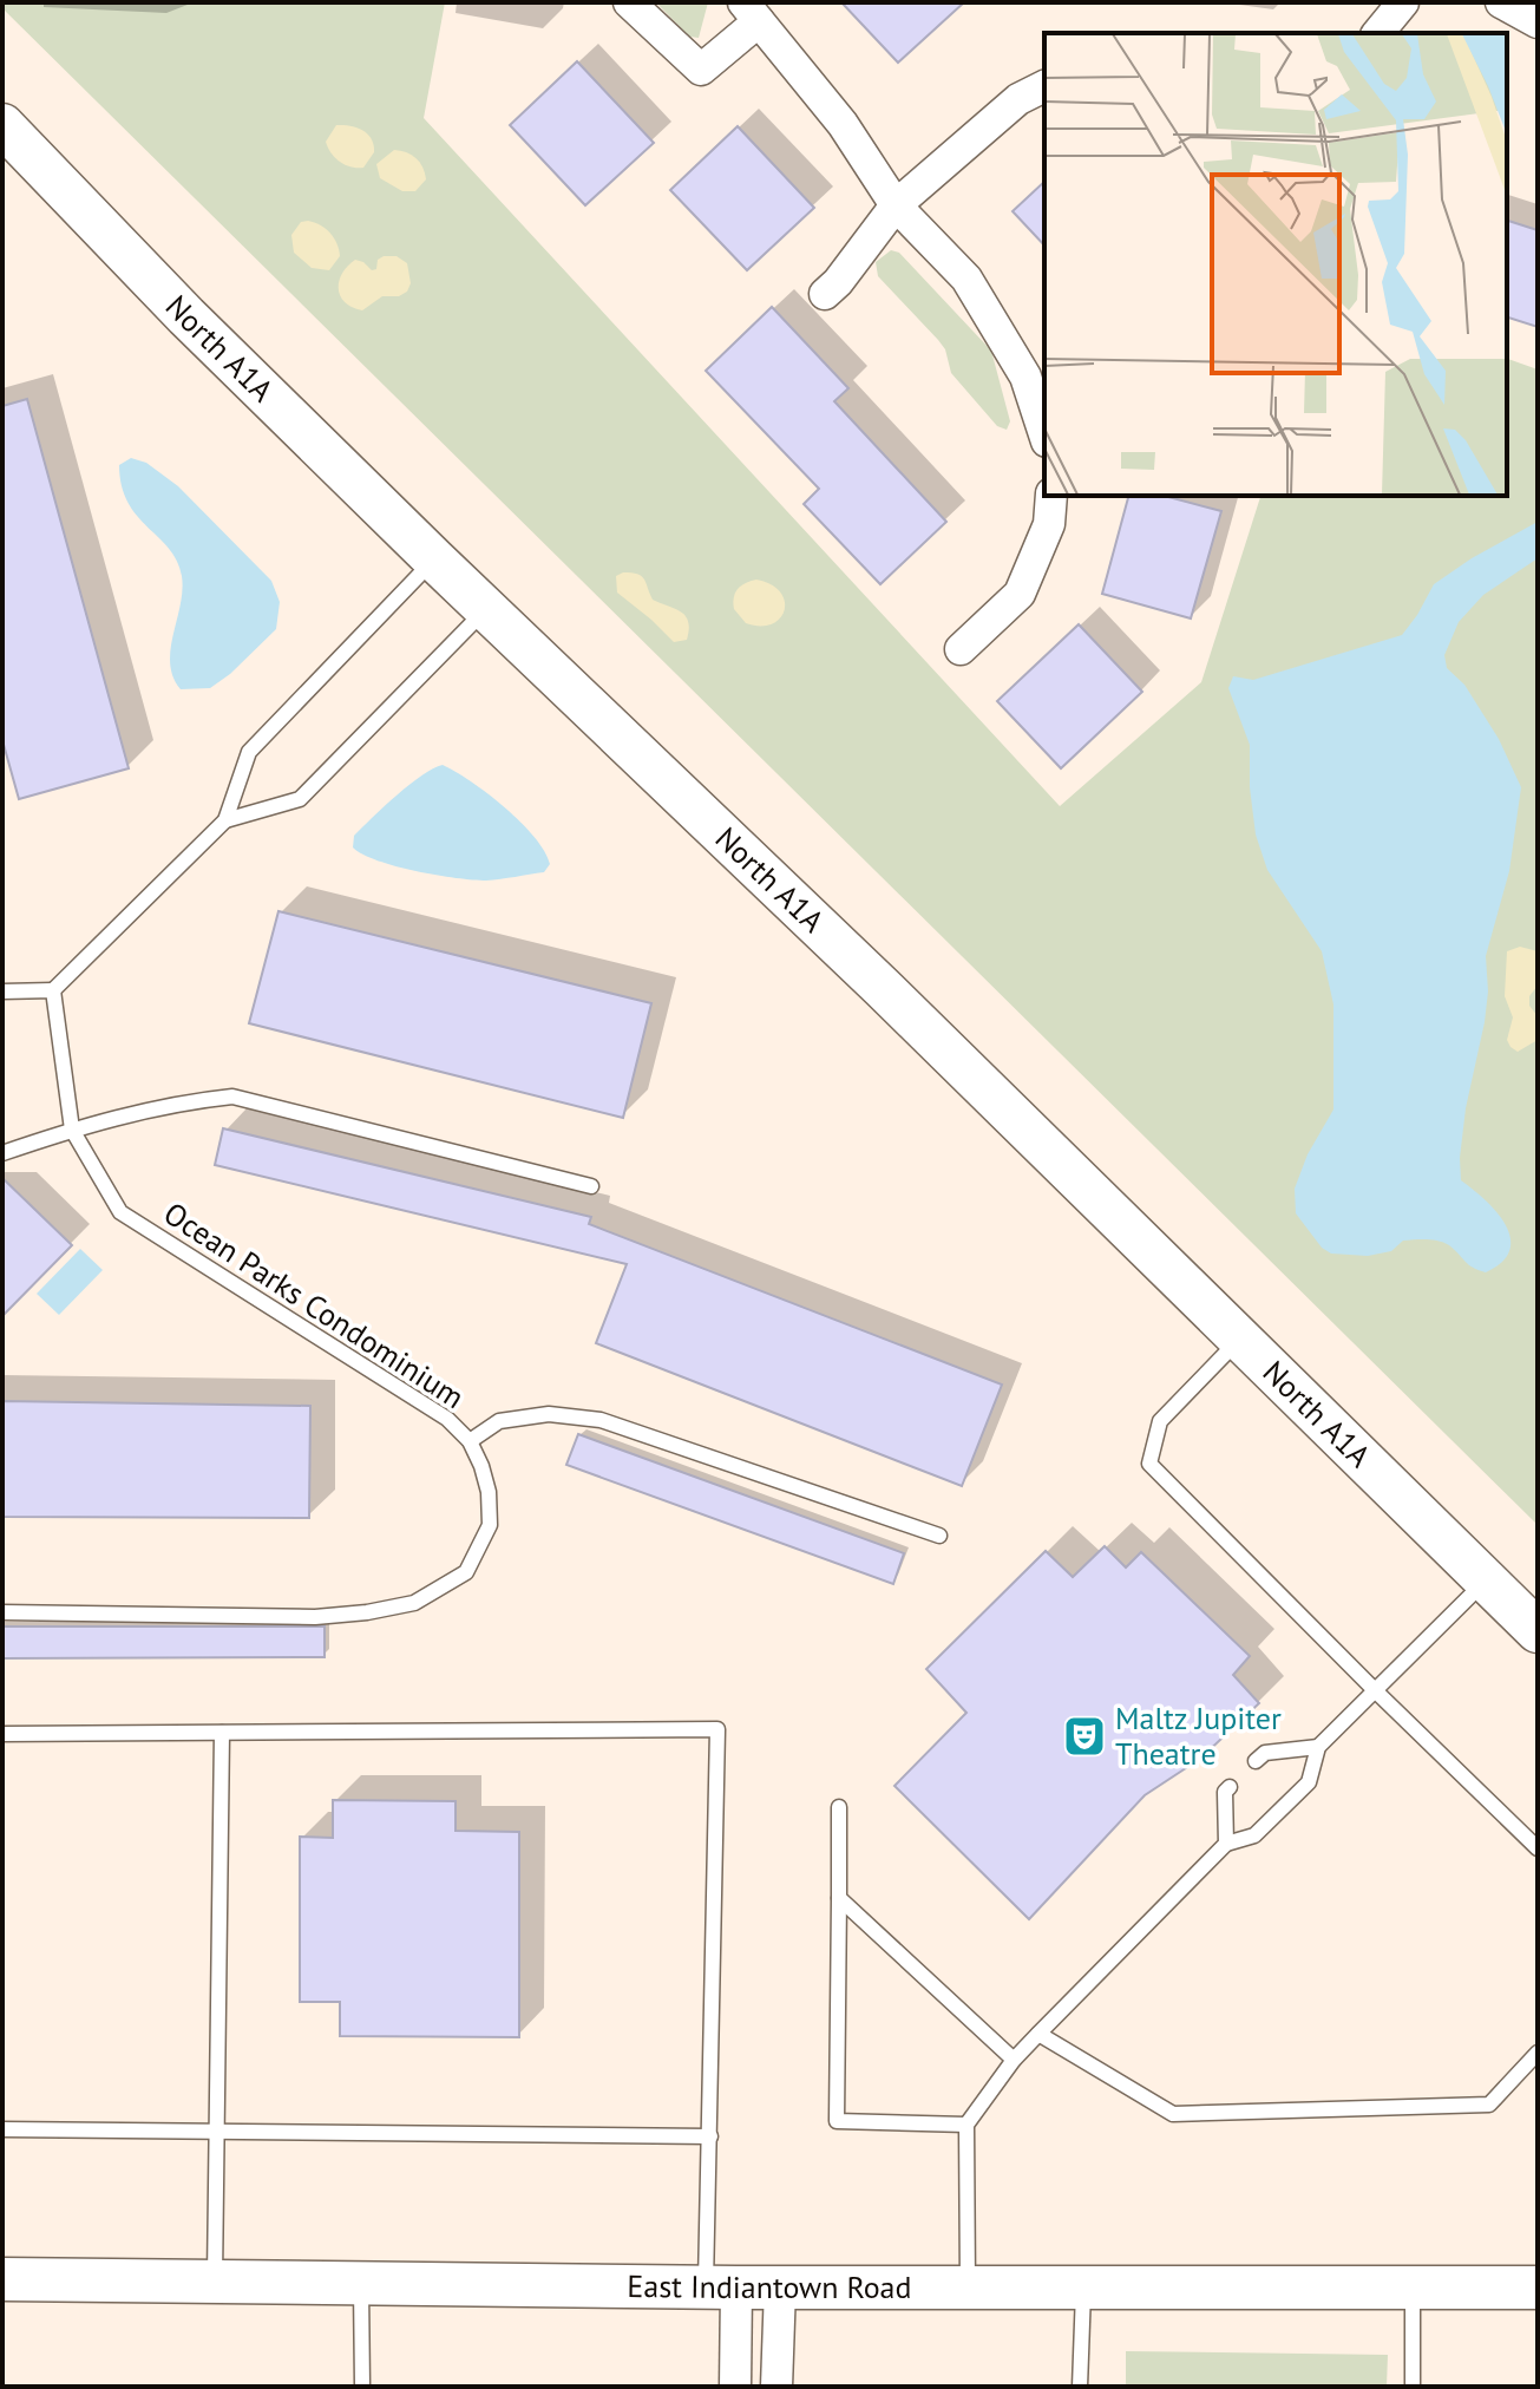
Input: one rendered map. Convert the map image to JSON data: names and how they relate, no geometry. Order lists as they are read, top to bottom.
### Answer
{
  "streets": {
    "street": ["North A1A", "East Indiantown Road"],
    "lane": ["Ocean Parks Condominium"]
  },
  "places": {
    "theatre": ["Maltz Jupiter Theatre"]
  }
}
